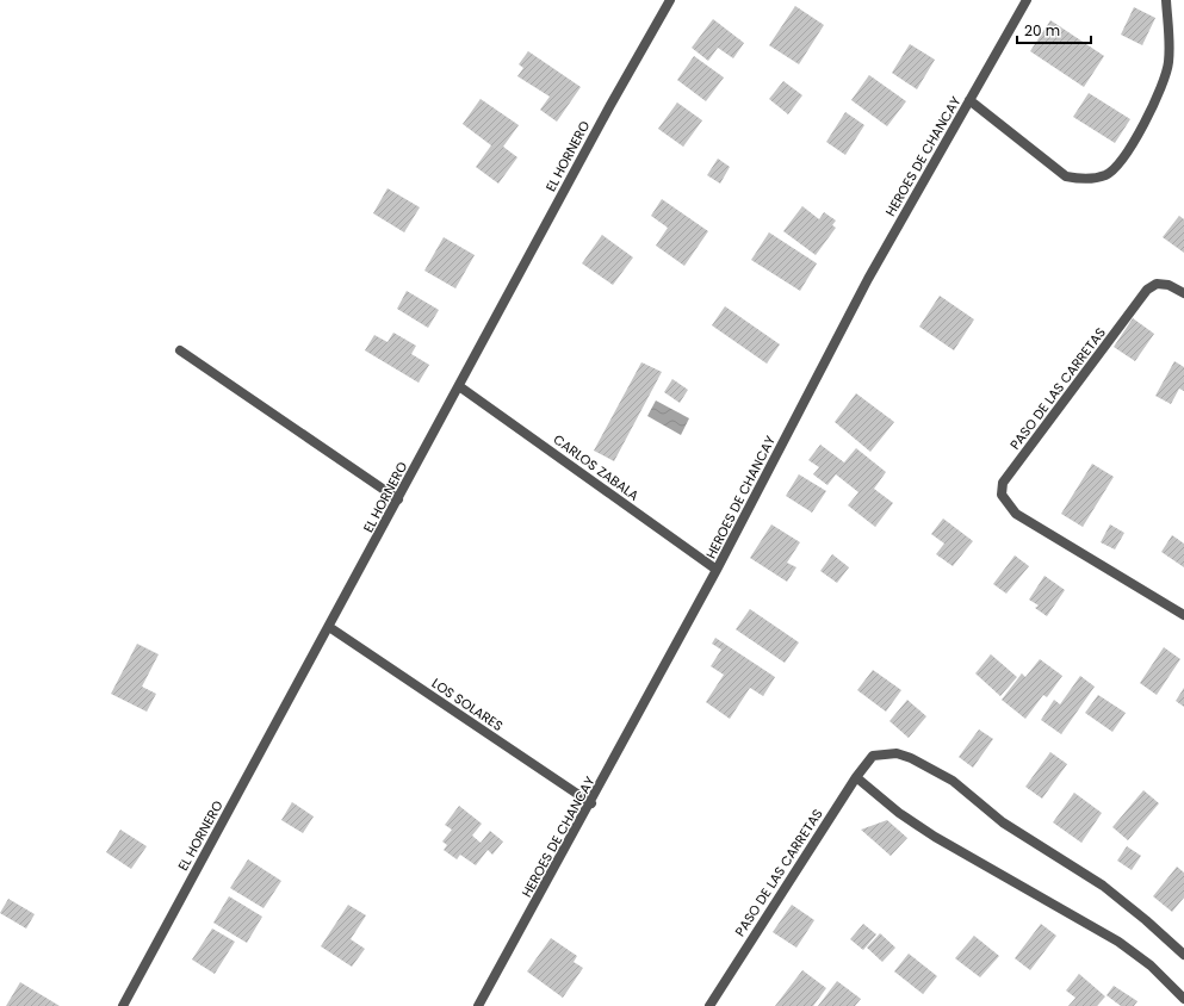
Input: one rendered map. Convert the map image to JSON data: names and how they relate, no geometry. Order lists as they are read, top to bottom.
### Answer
{
  "streets": {
    "street": [
      "EL HORNERO",
      "HEROES DE CHANCAY",
      "PASO DE LAS CARRETAS",
      "CARLOS ZABALA",
      "LOS SOLARES"
    ]
  },
  "crossings": [
    ["EL HORNERO", "CARLOS ZABALA"],
    ["EL HORNERO", "LOS SOLARES"],
    ["HEROES DE CHANCAY", "CARLOS ZABALA"],
    ["HEROES DE CHANCAY", "LOS SOLARES"]
  ],
  "scale_bar": "20 m"
}
